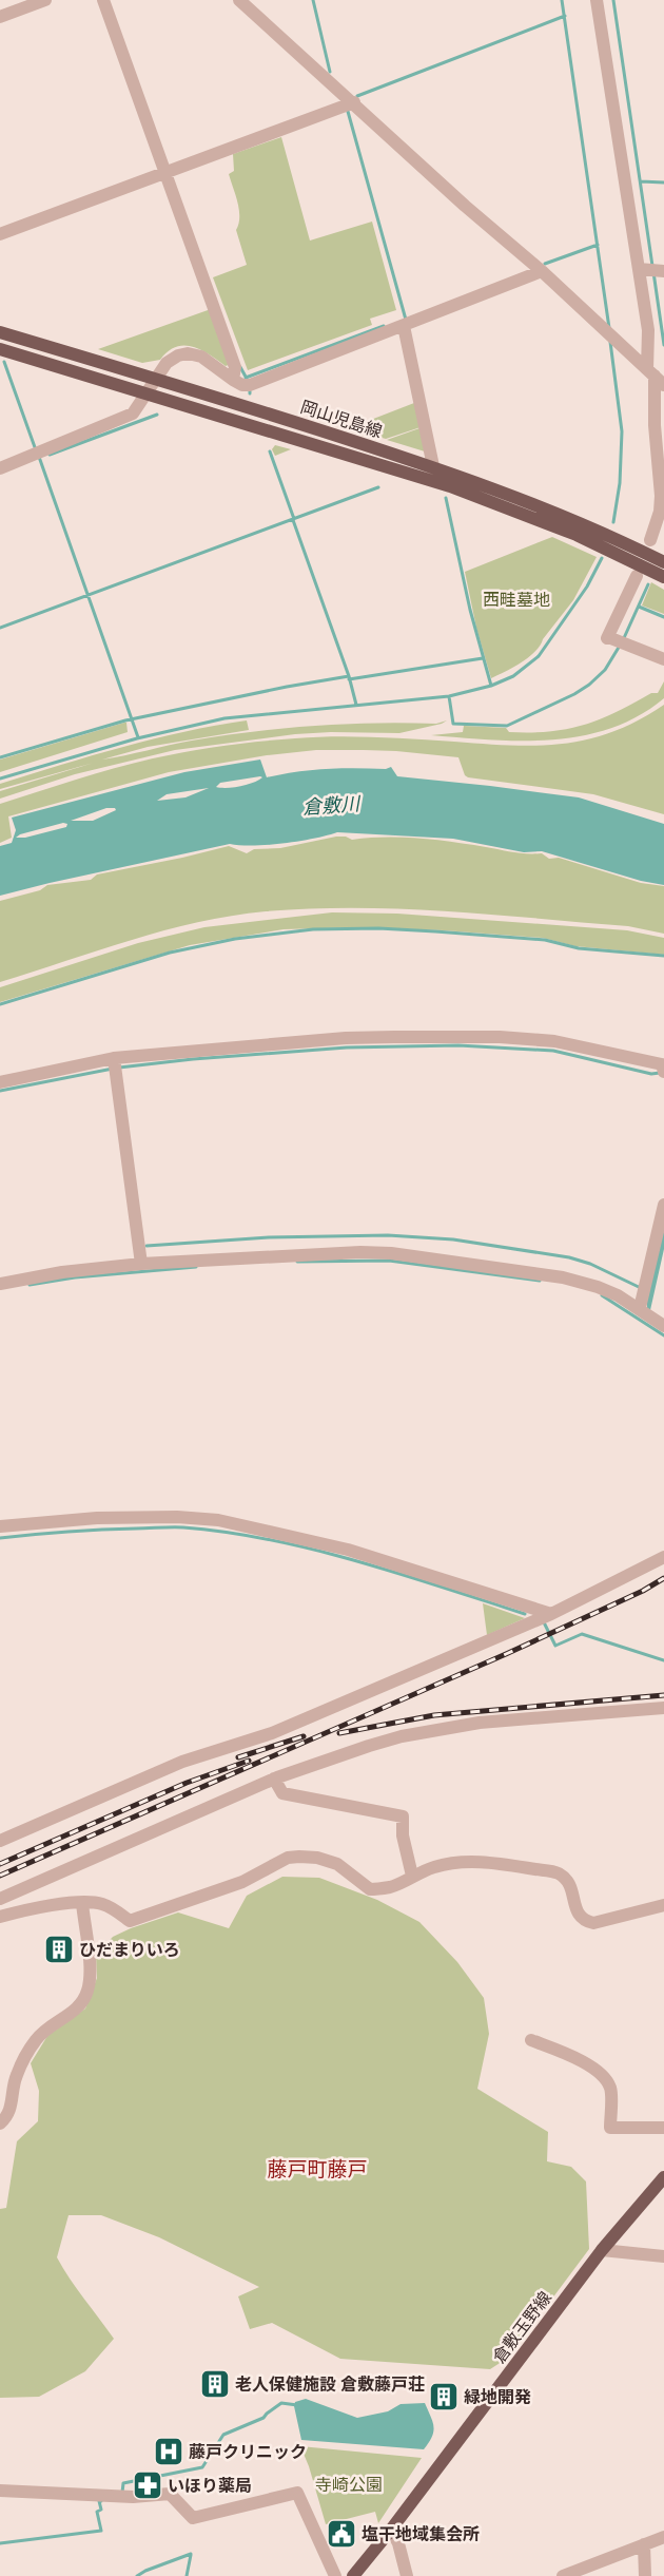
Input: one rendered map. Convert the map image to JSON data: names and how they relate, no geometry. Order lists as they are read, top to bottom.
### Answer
{
  "streets": {
    "main road": ["岡山児島線", "倉敷玉野線"]
  },
  "districts": ["藤戸町藤戸"],
  "water": ["倉敷川"],
  "parks": ["西畦墓地", "寺崎公園"],
  "places": {
    "building": ["ひだまりいろ", "老人保健施設 倉敷藤戸荘", "緑地開発"],
    "hospital": ["藤戸クリニック"],
    "pharmacy": ["いほり薬局"],
    "public building": ["塩干地域集会所"]
  }
}
